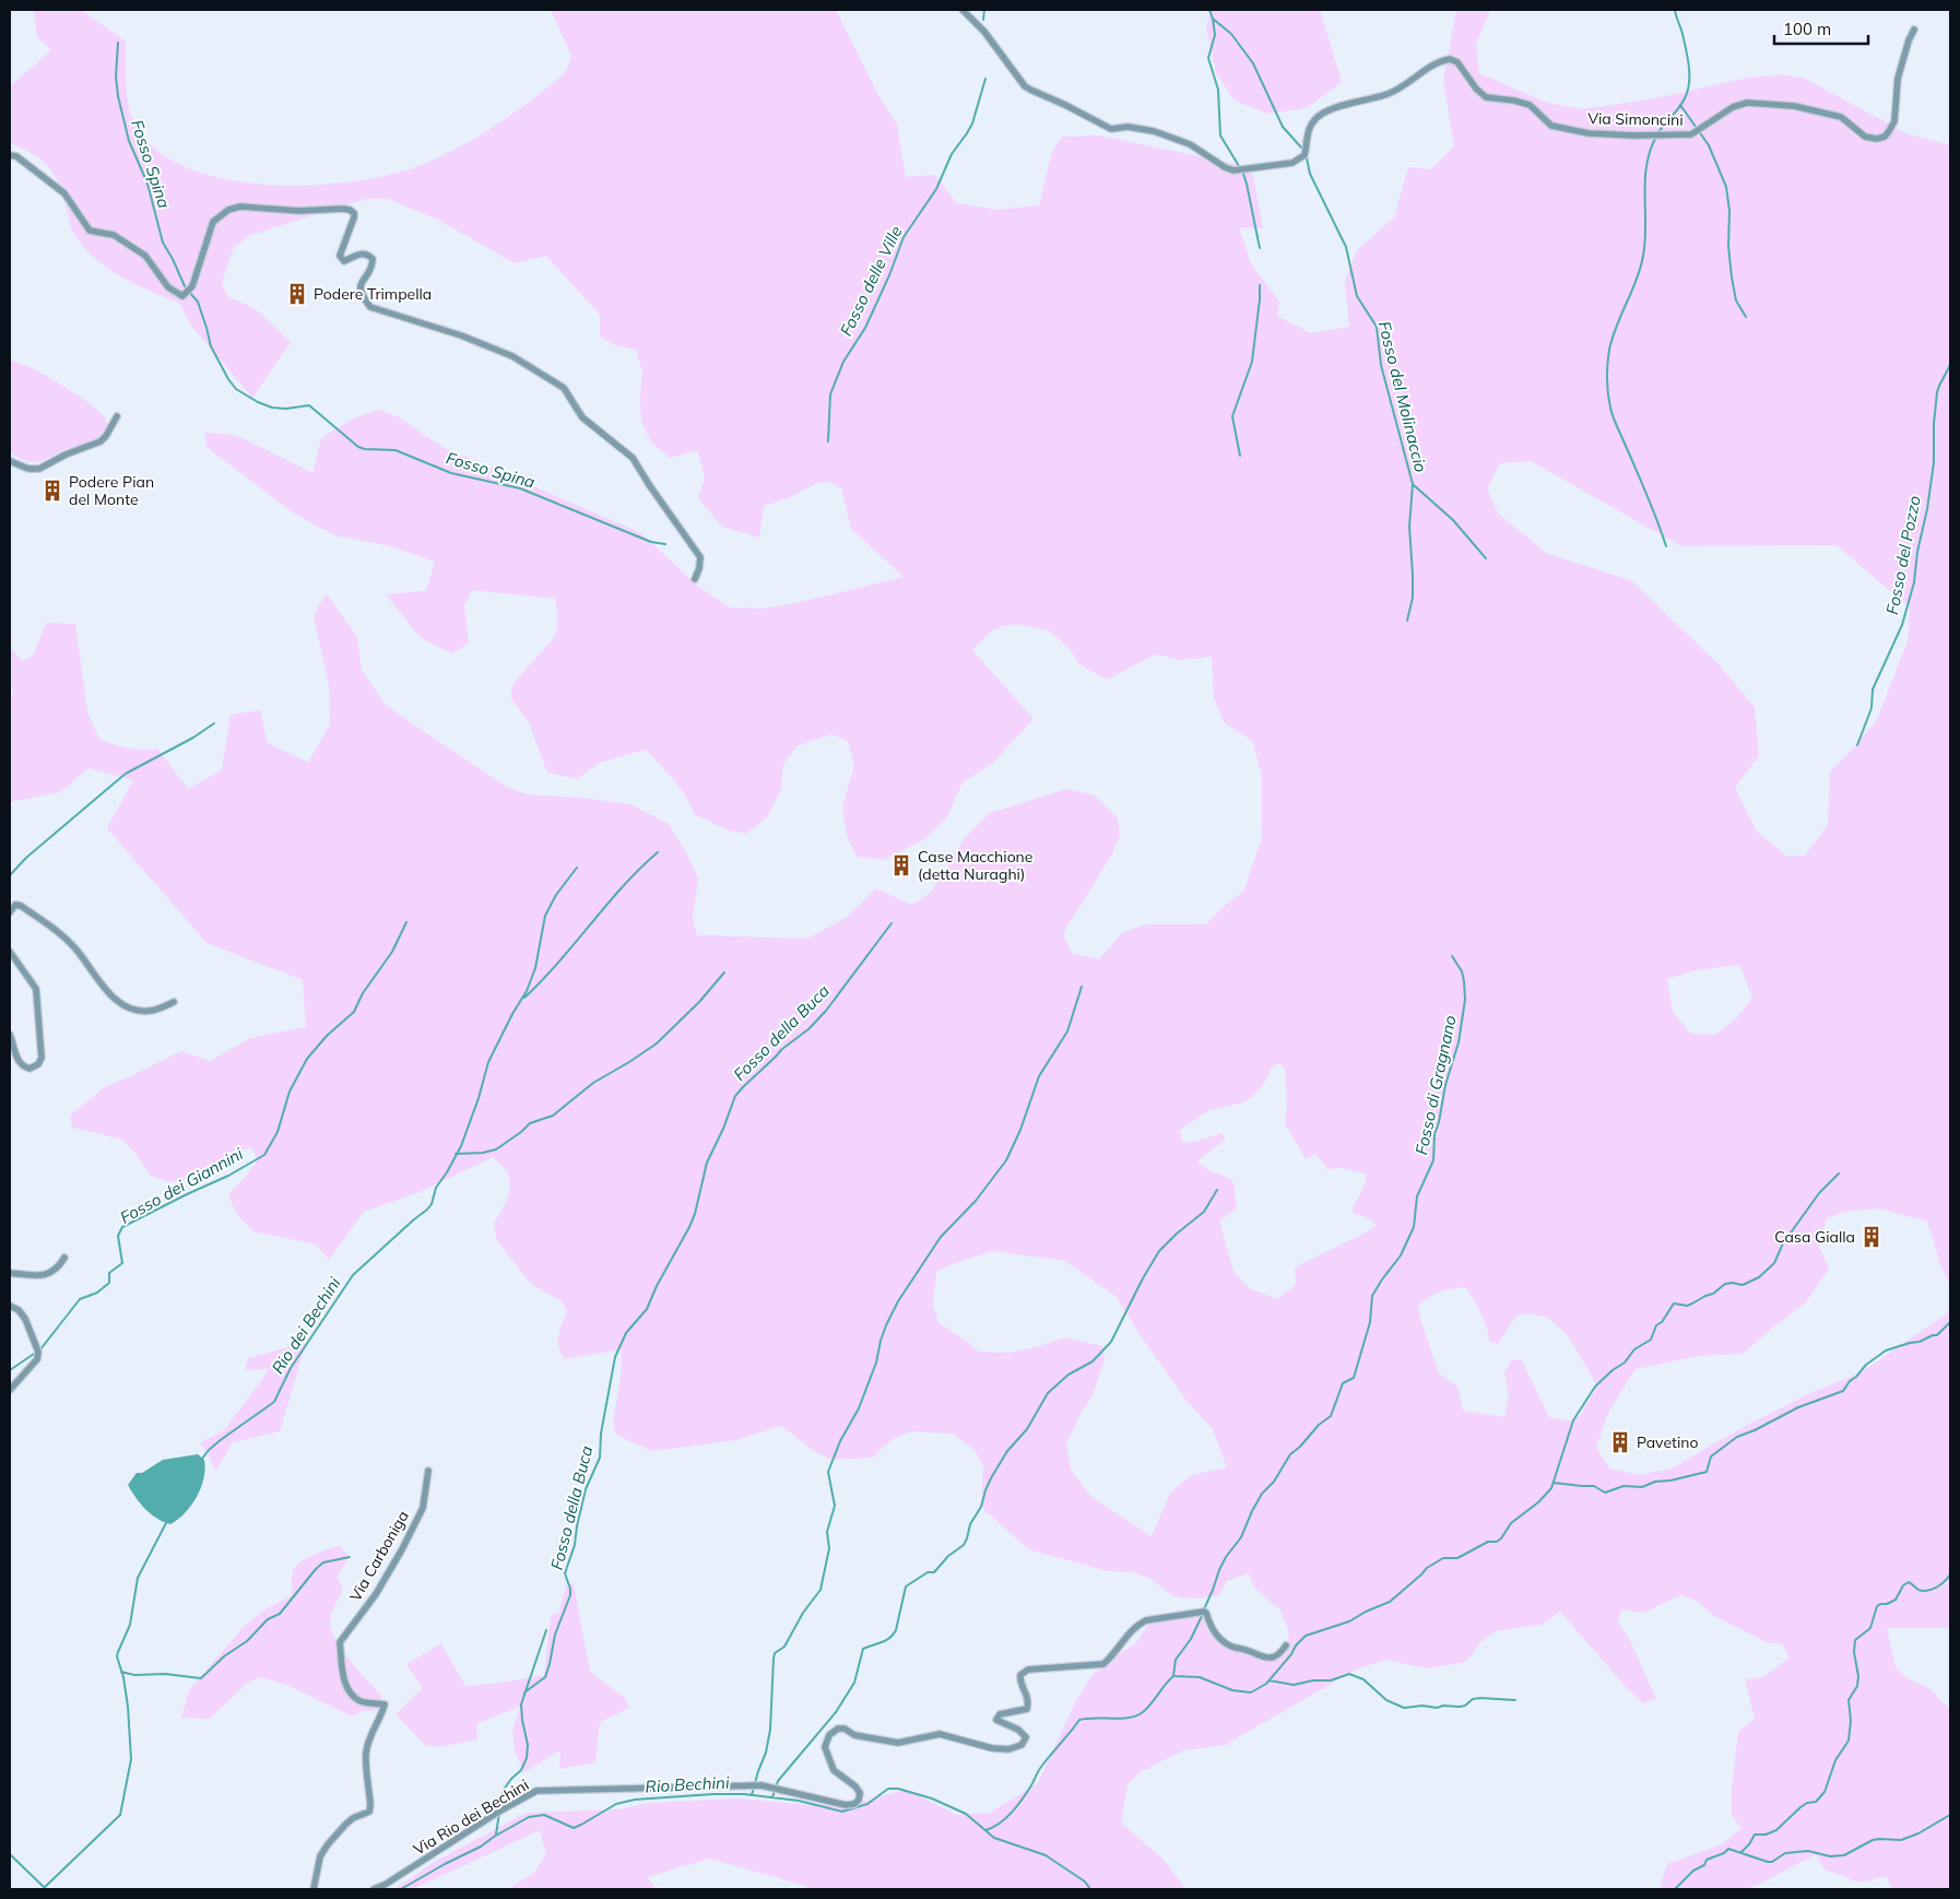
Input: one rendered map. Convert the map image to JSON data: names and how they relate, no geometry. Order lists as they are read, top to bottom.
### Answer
{
  "streets": {
    "street": ["Via Simoncini", "Via Carboniga", "Via Rio dei Bechini"]
  },
  "water": [
    "Fosso Spina",
    "Fosso delle Ville",
    "Fosso del Molinaccio",
    "Fosso del Pozzo",
    "Fosso della Buca",
    "Fosso di Gragnano",
    "Fosso dei Giannini",
    "Rio dei Bechini",
    "Rio Bechini"
  ],
  "places": {
    "building": [
      "Podere Trimpella",
      "Podere Pian del Monte",
      "Case Macchione (detta Nuraghi)",
      "Casa Gialla",
      "Pavetino"
    ]
  },
  "scale_bar": "100 m"
}
